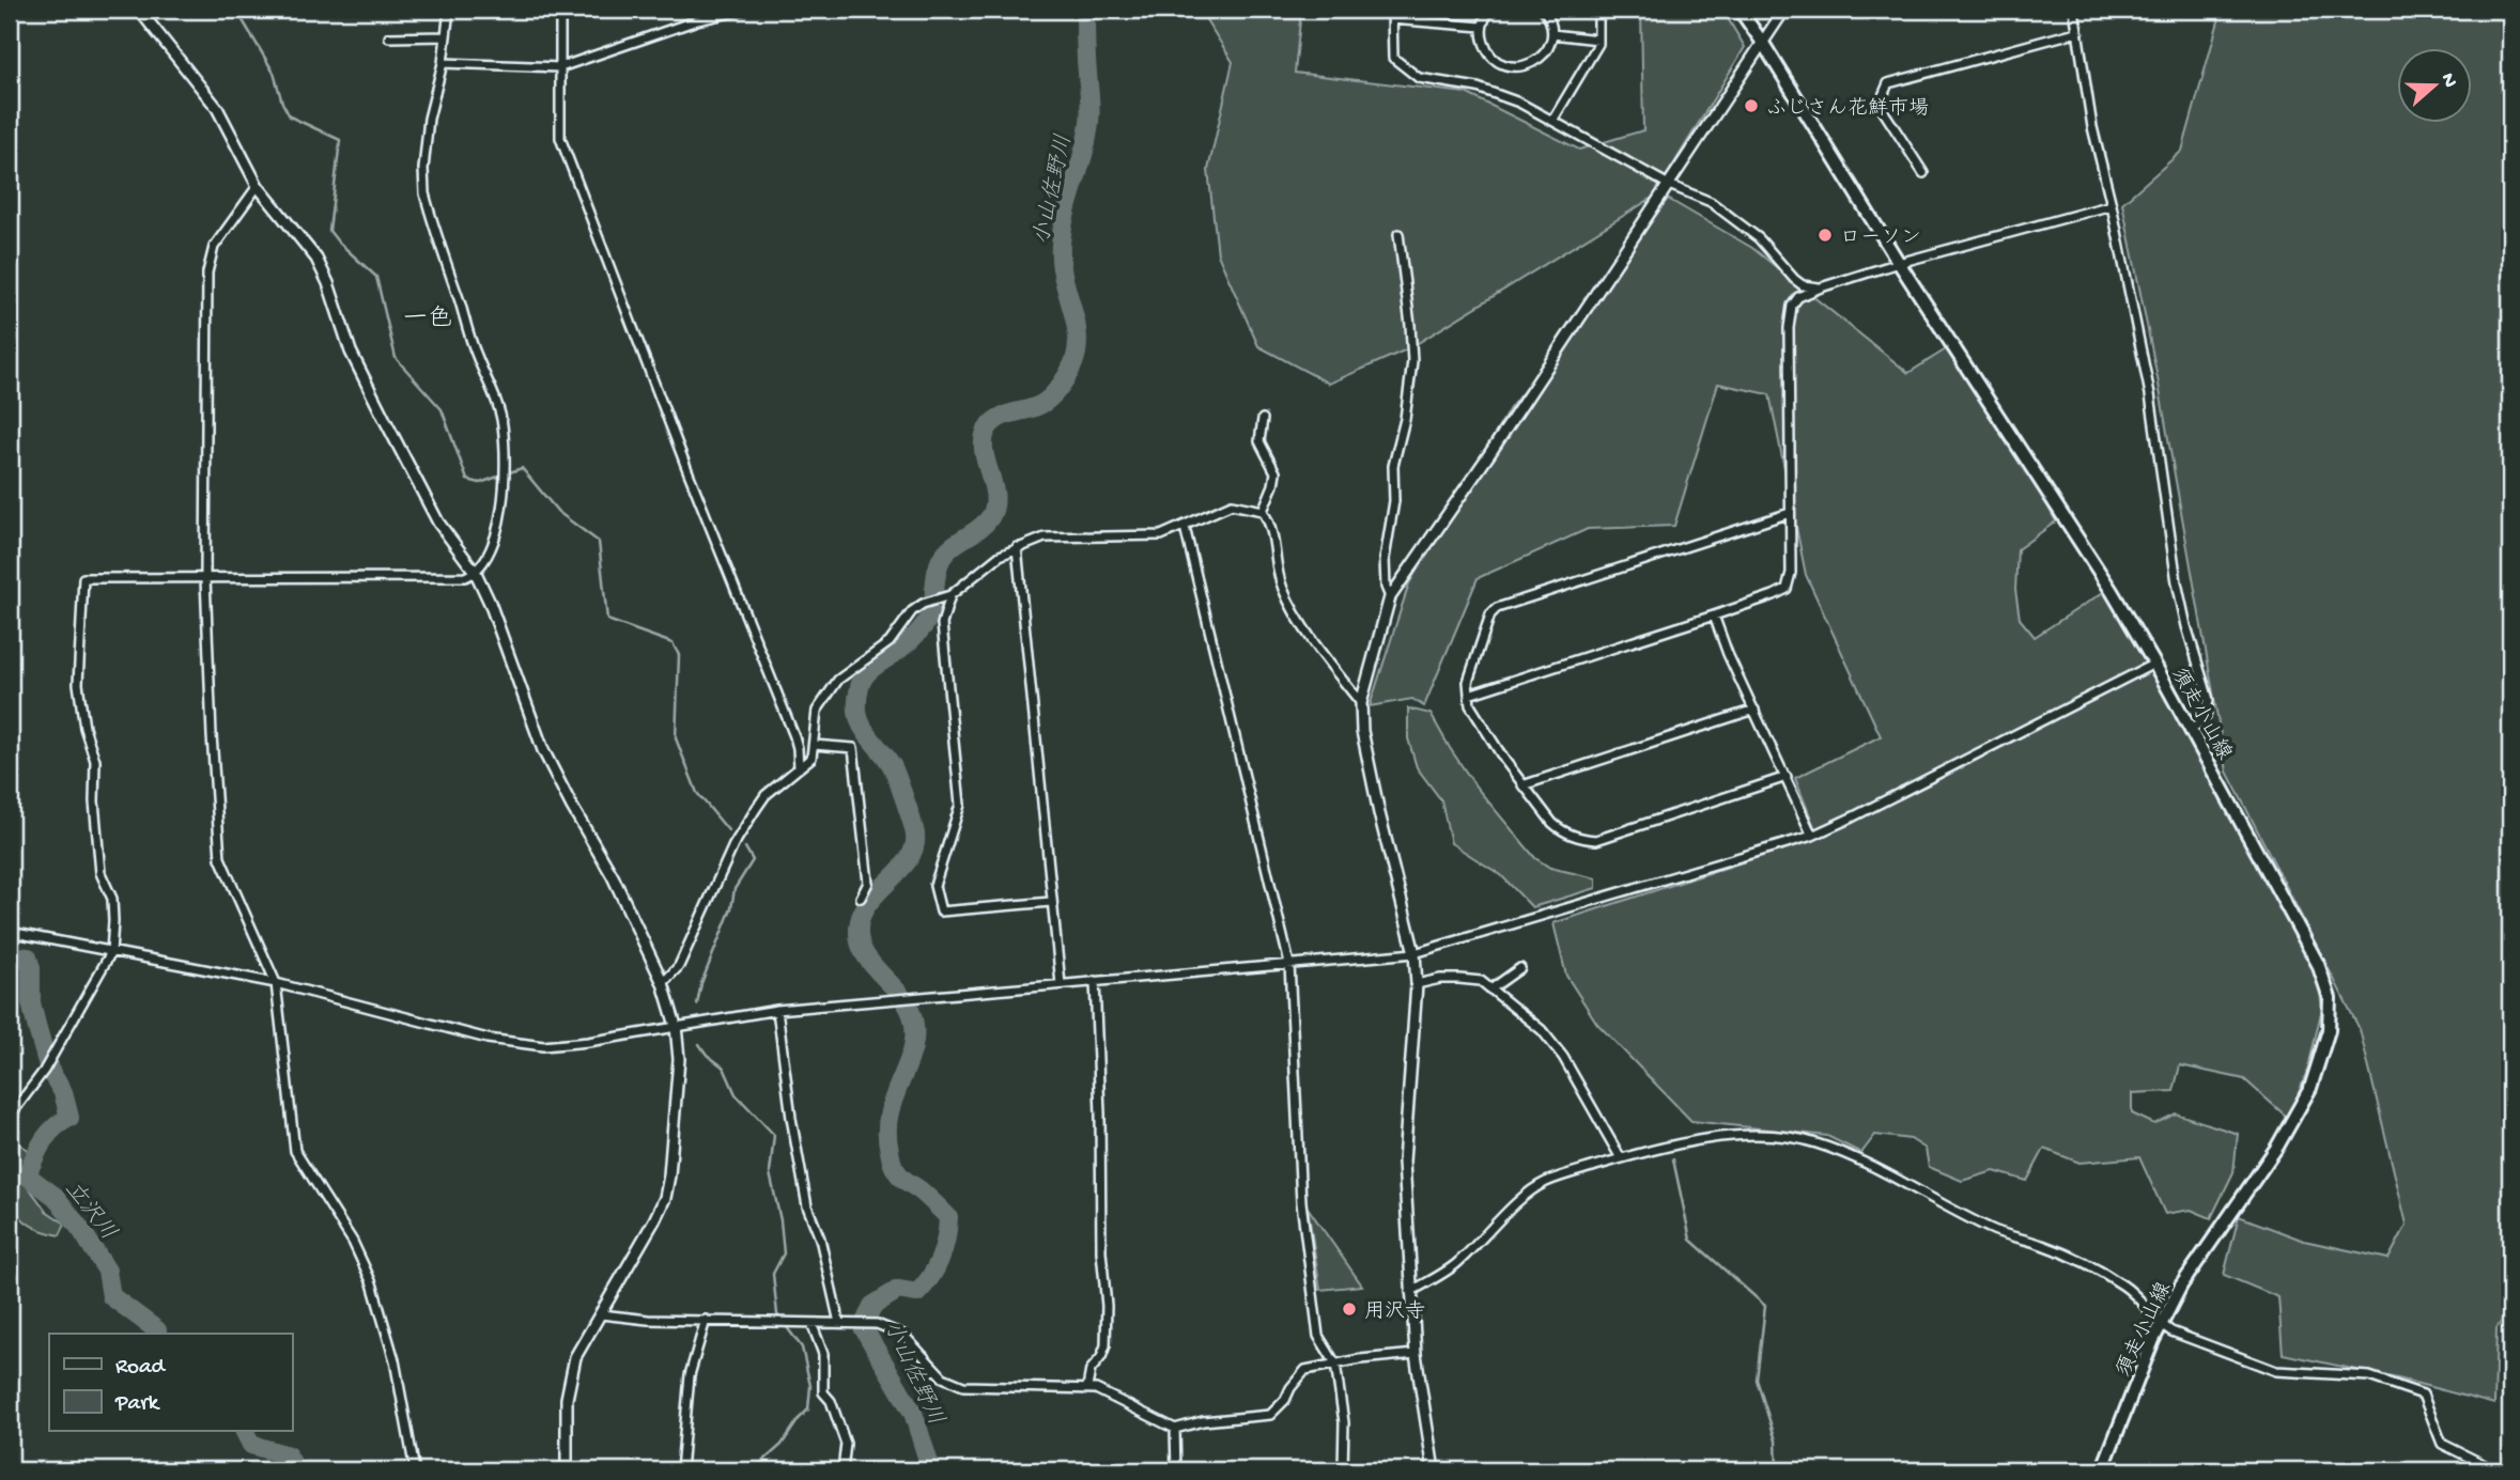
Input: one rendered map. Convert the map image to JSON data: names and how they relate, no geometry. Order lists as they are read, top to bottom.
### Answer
{
  "streets": {
    "main road": ["須走小山線"]
  },
  "districts": ["一色"],
  "water": ["小山佐野川", "立沢川"],
  "places": ["ふじさん花鮮市場", "ローソン", "用沢寺"],
  "legend": ["Road", "Park"],
  "north": "right"
}
